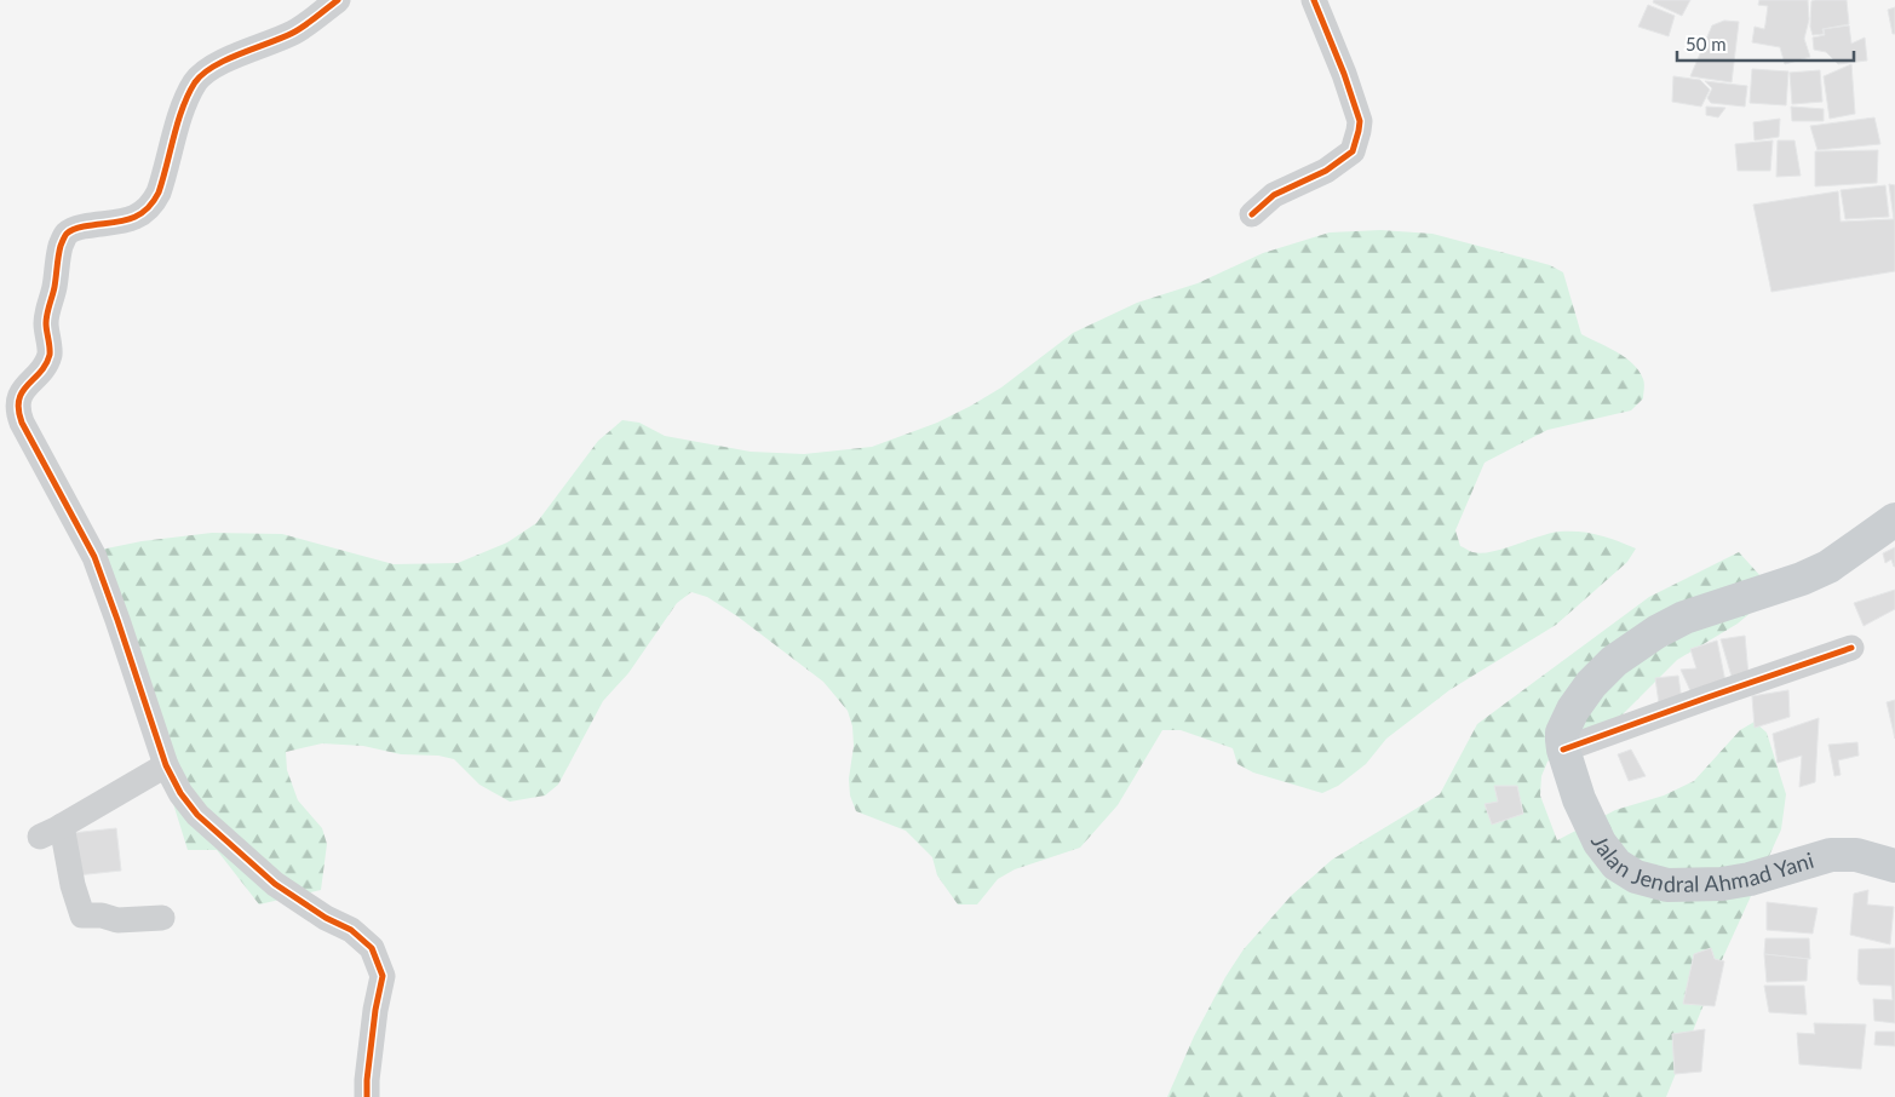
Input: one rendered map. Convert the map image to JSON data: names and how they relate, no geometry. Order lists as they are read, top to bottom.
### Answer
{
  "streets": {
    "main road": ["Jalan Jendral Ahmad Yani"]
  },
  "scale_bar": "50 m"
}
